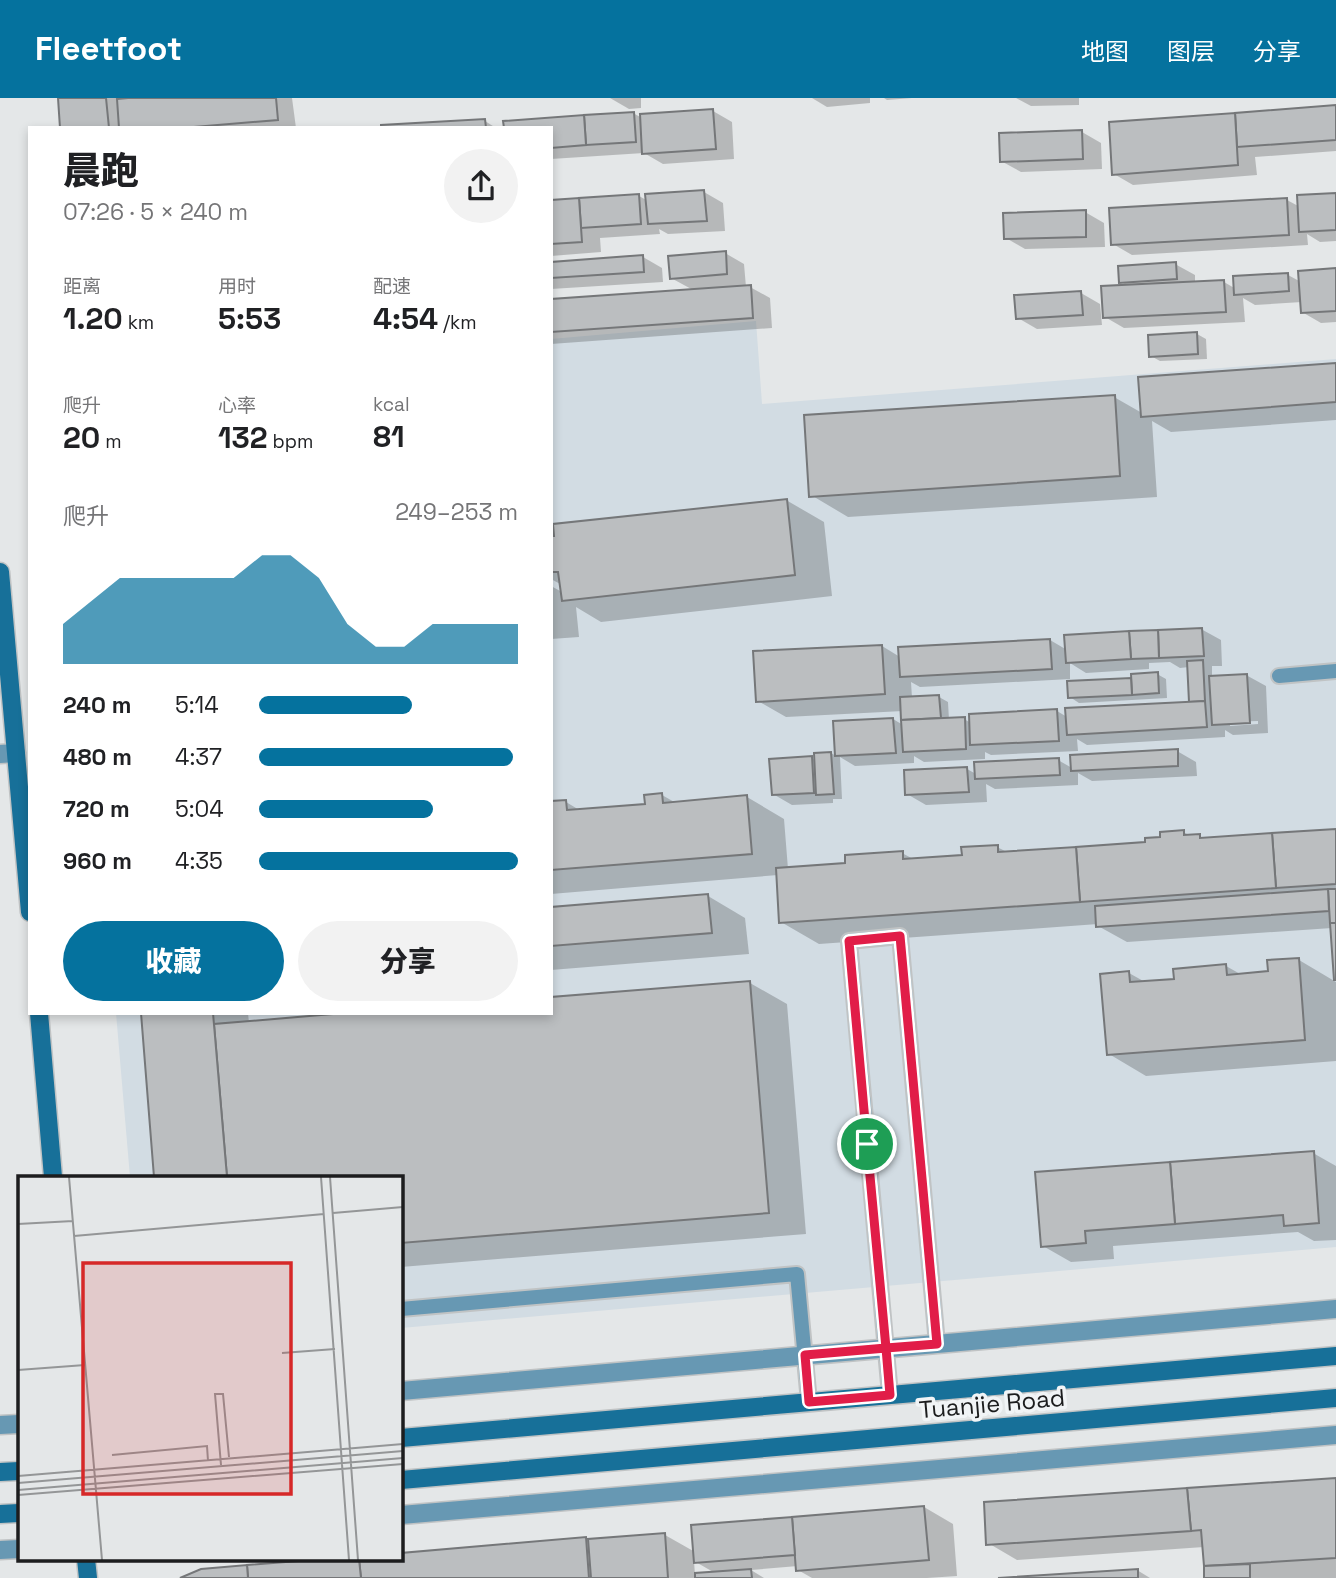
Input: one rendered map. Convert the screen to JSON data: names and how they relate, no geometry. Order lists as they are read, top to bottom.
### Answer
{
  "streets": {
    "main road": ["Tuanjie Road"]
  },
  "page": {
    "header": "Fleetfoot",
    "nav": ["地图", "图层", "分享"],
    "heading": ["晨跑", "07:26 · 5 × 240 m"],
    "stats": [
      ["距离", "1.20 km"],
      ["用时", "5:53"],
      ["配速", "4:54 /km"],
      ["爬升", "20 m"],
      ["心率", "132 bpm"],
      ["kcal", "81"]
    ],
    "chart": ["爬升", "249–253 m"],
    "list": [
      {
        "name": "240 m",
        "note": "5:14"
      },
      {
        "name": "480 m",
        "note": "4:37"
      },
      {
        "name": "720 m",
        "note": "5:04"
      },
      {
        "name": "960 m",
        "note": "4:35"
      }
    ],
    "buttons": ["收藏", "分享"]
  }
}
